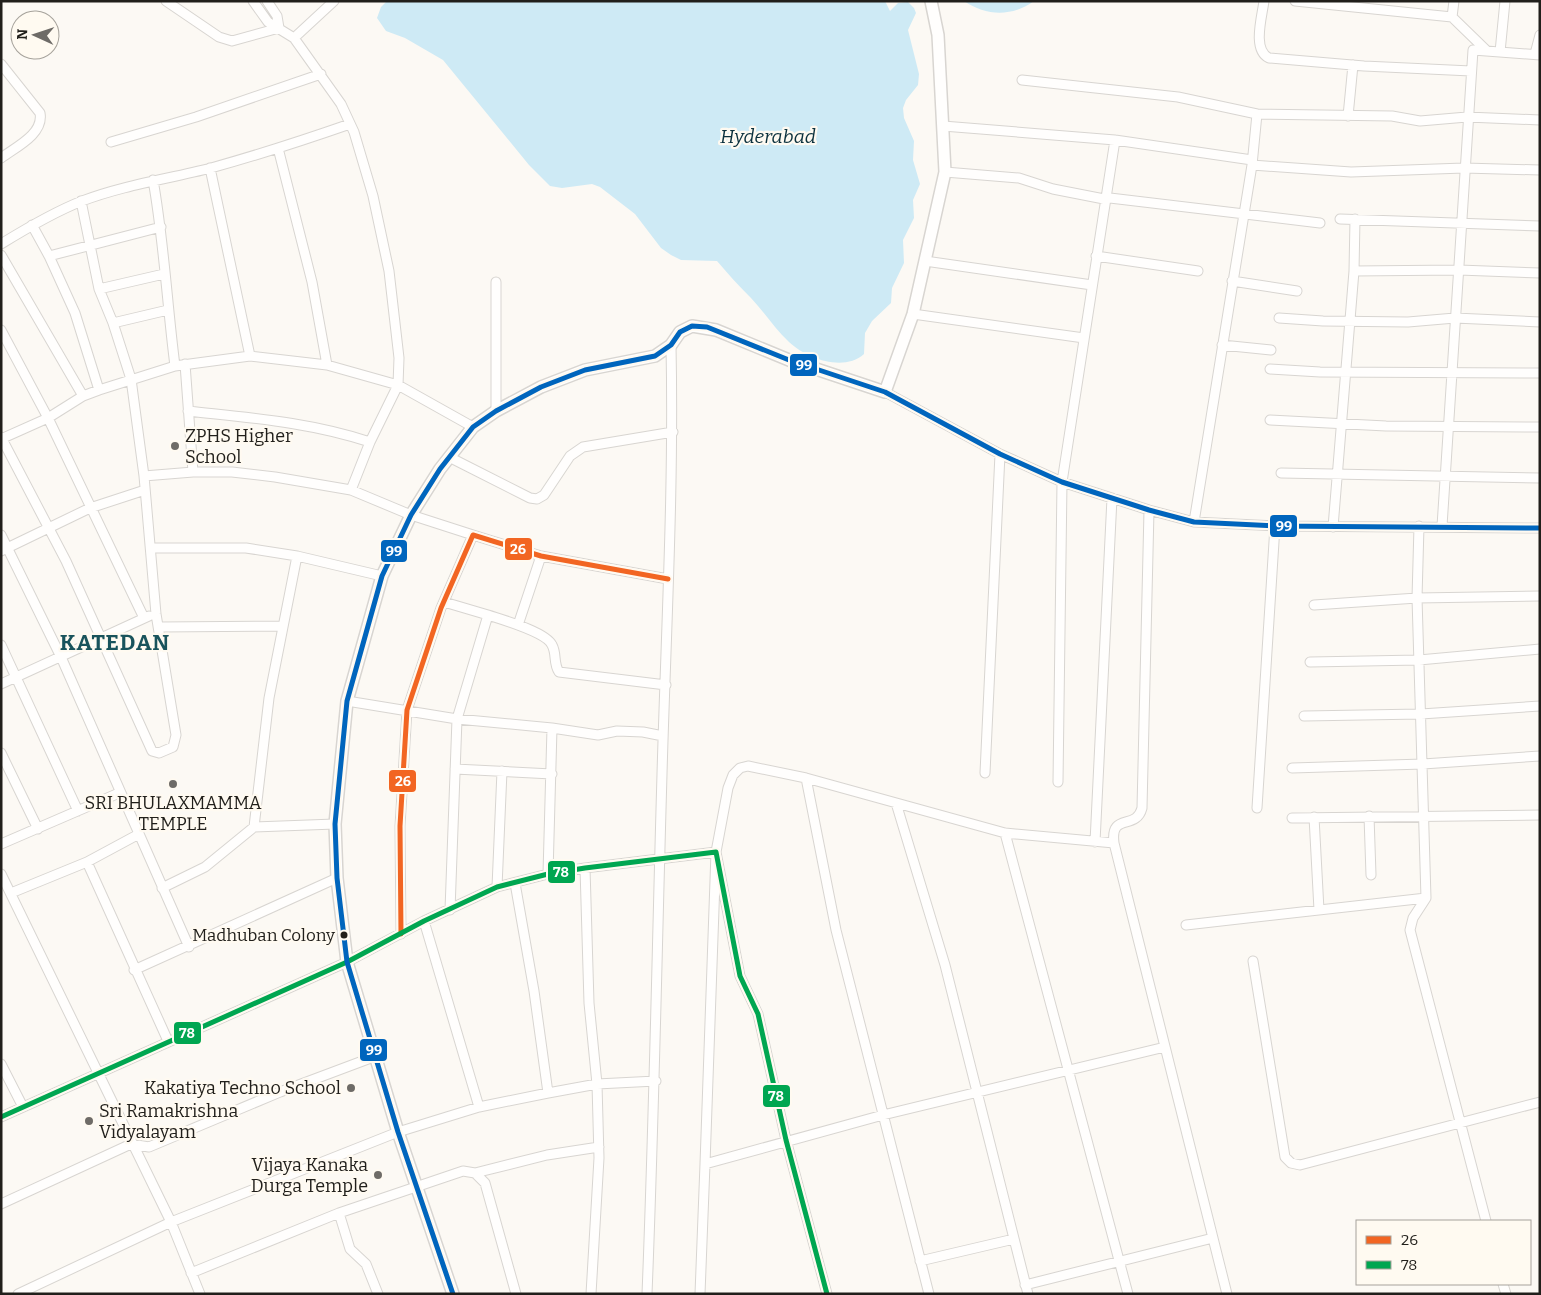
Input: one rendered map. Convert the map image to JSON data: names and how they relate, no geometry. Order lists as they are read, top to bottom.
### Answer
{
  "districts": ["KATEDAN"],
  "water": ["Hyderabad"],
  "places": [
    "ZPHS Higher School",
    "SRI BHULAXMAMMA TEMPLE",
    "Madhuban Colony",
    "Kakatiya Techno School",
    "Sri Ramakrishna Vidyalayam",
    "Vijaya Kanaka Durga Temple"
  ],
  "lines": ["transit line 99", "transit line 26", "transit line 78"],
  "legend": ["26", "78"],
  "north": "left"
}
